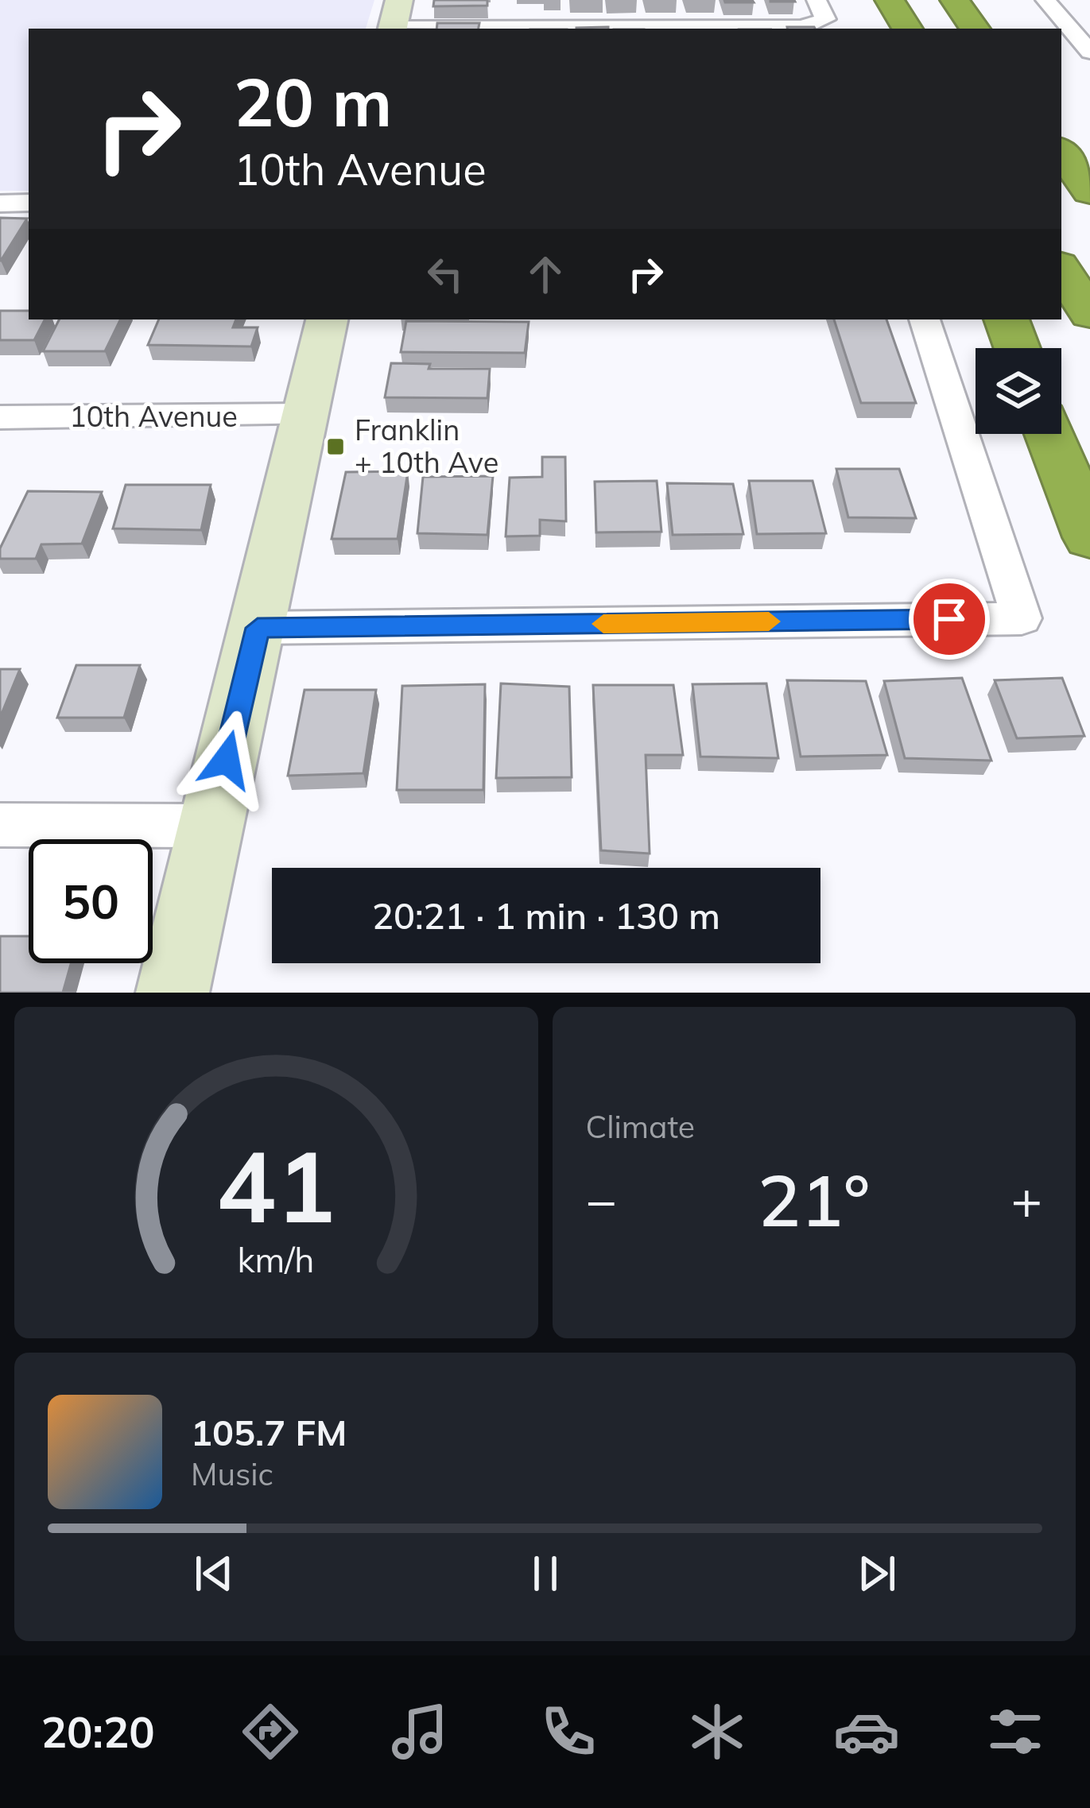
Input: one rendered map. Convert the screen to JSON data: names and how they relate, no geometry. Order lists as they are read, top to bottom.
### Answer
{
  "streets": {
    "street": ["10th Avenue"]
  },
  "places": {
    "transit": ["Franklin + 10th Ave"]
  },
  "page": {
    "turn": ["20 m", "10th Avenue"],
    "limit": "50",
    "trip": "20:21 · 1 min · 130 m",
    "tile": "Climate",
    "heat": ["−", "21°", "+"],
    "song": ["105.7 FM", "Music"],
    "tabs": "20:20",
    "gauge": ["41", "km/h"]
  }
}
